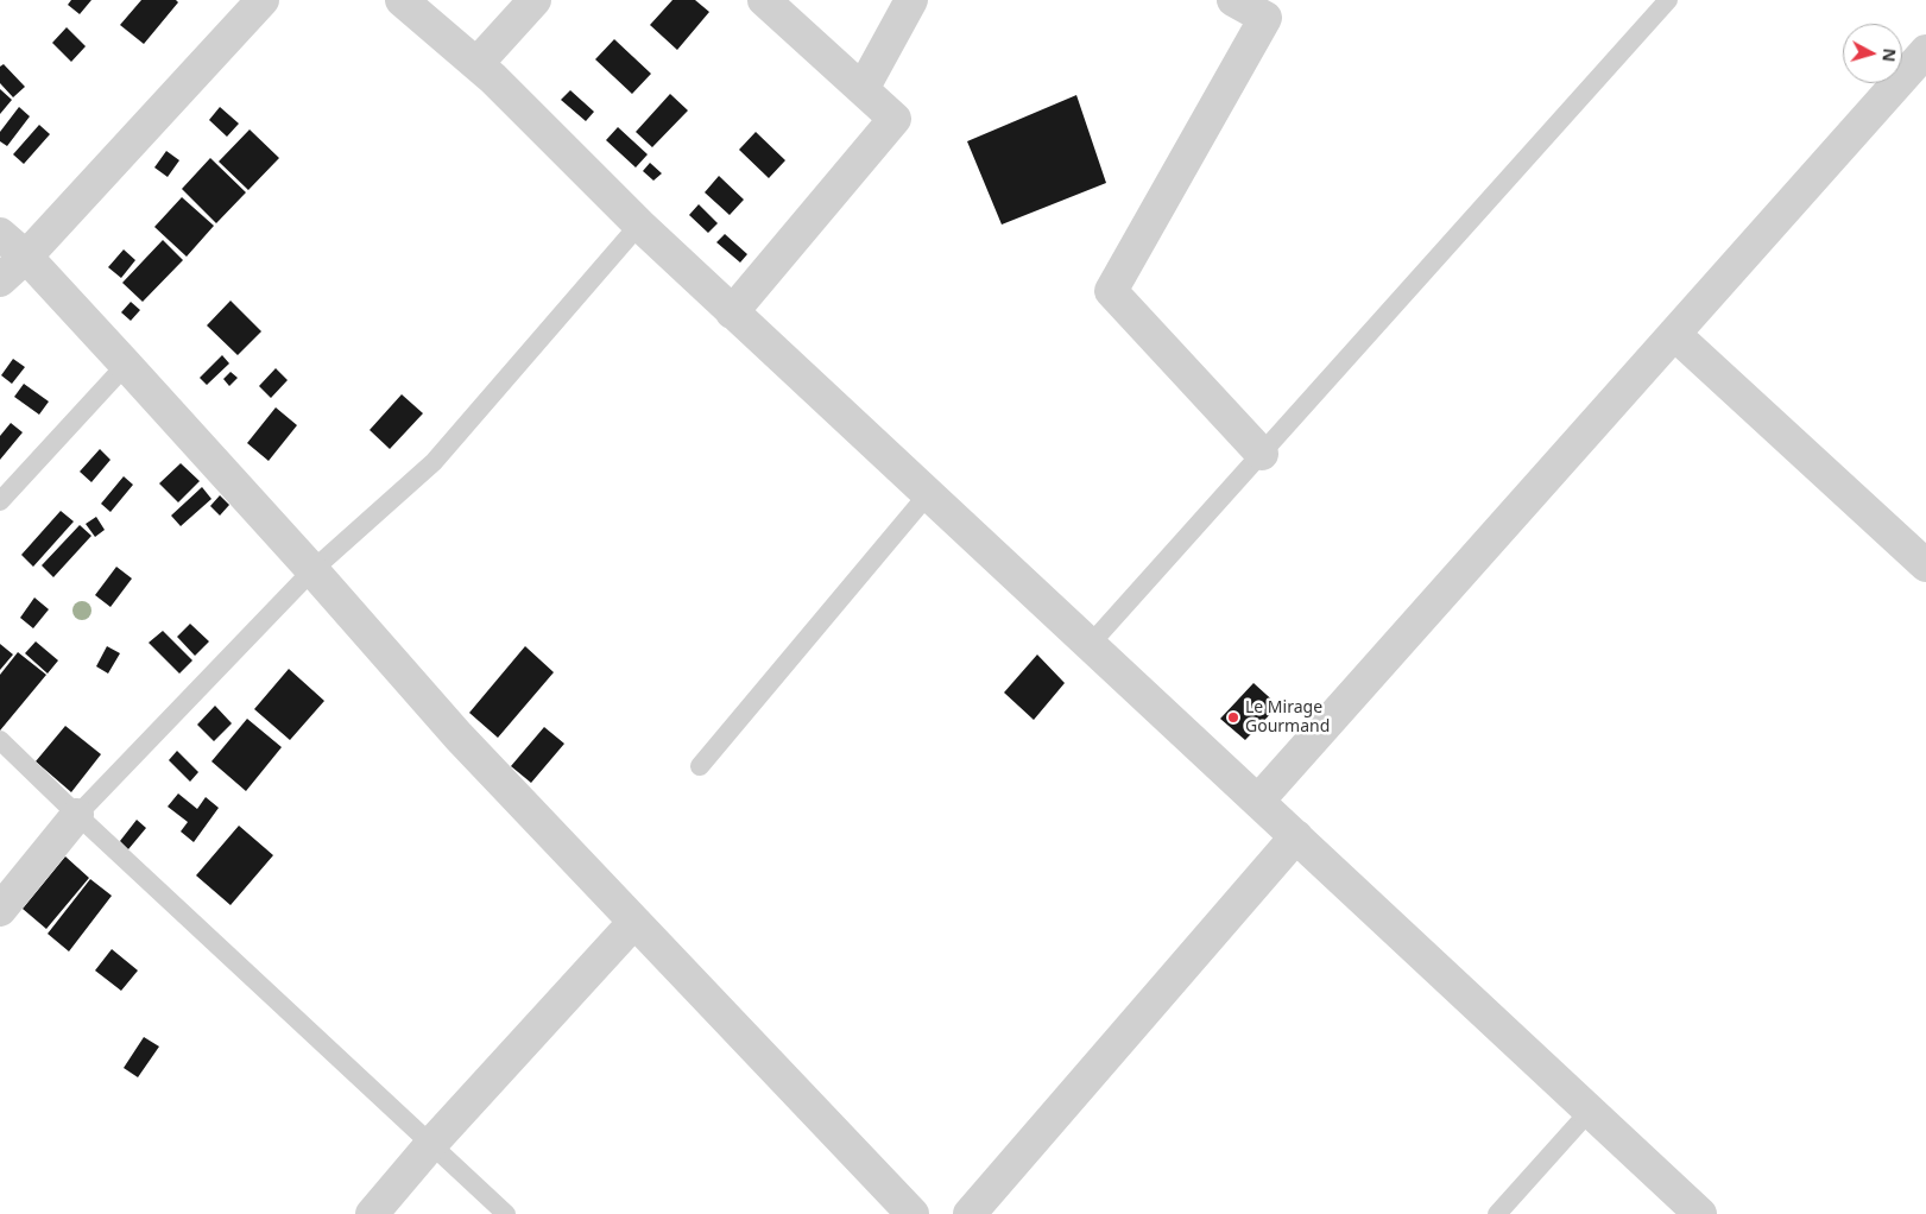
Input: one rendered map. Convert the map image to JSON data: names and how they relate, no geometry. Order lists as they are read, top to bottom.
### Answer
{
  "places": ["Le Mirage Gourmand"],
  "north": "right"
}
